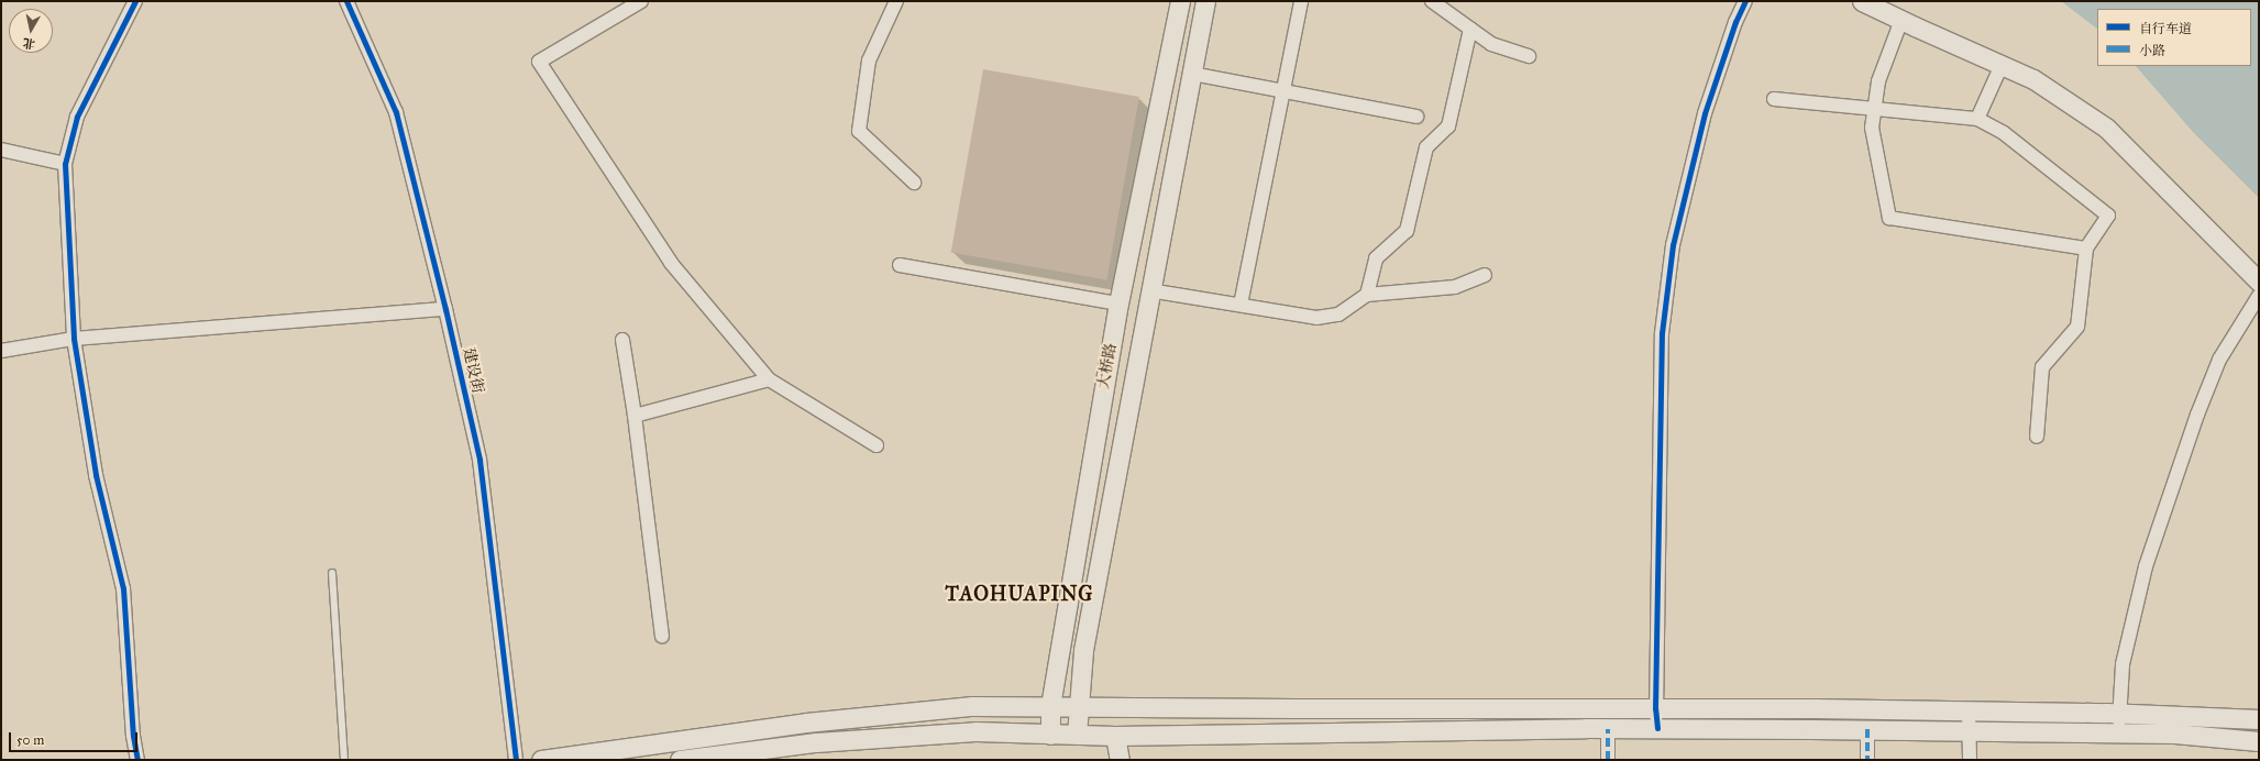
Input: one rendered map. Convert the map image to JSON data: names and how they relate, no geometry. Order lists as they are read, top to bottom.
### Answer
{
  "streets": {
    "main road": ["大桥路"],
    "street": ["建设街"]
  },
  "districts": ["TAOHUAPING"],
  "legend": ["自行车道", "小路"],
  "scale_bar": "50 m",
  "north": "bottom"
}
